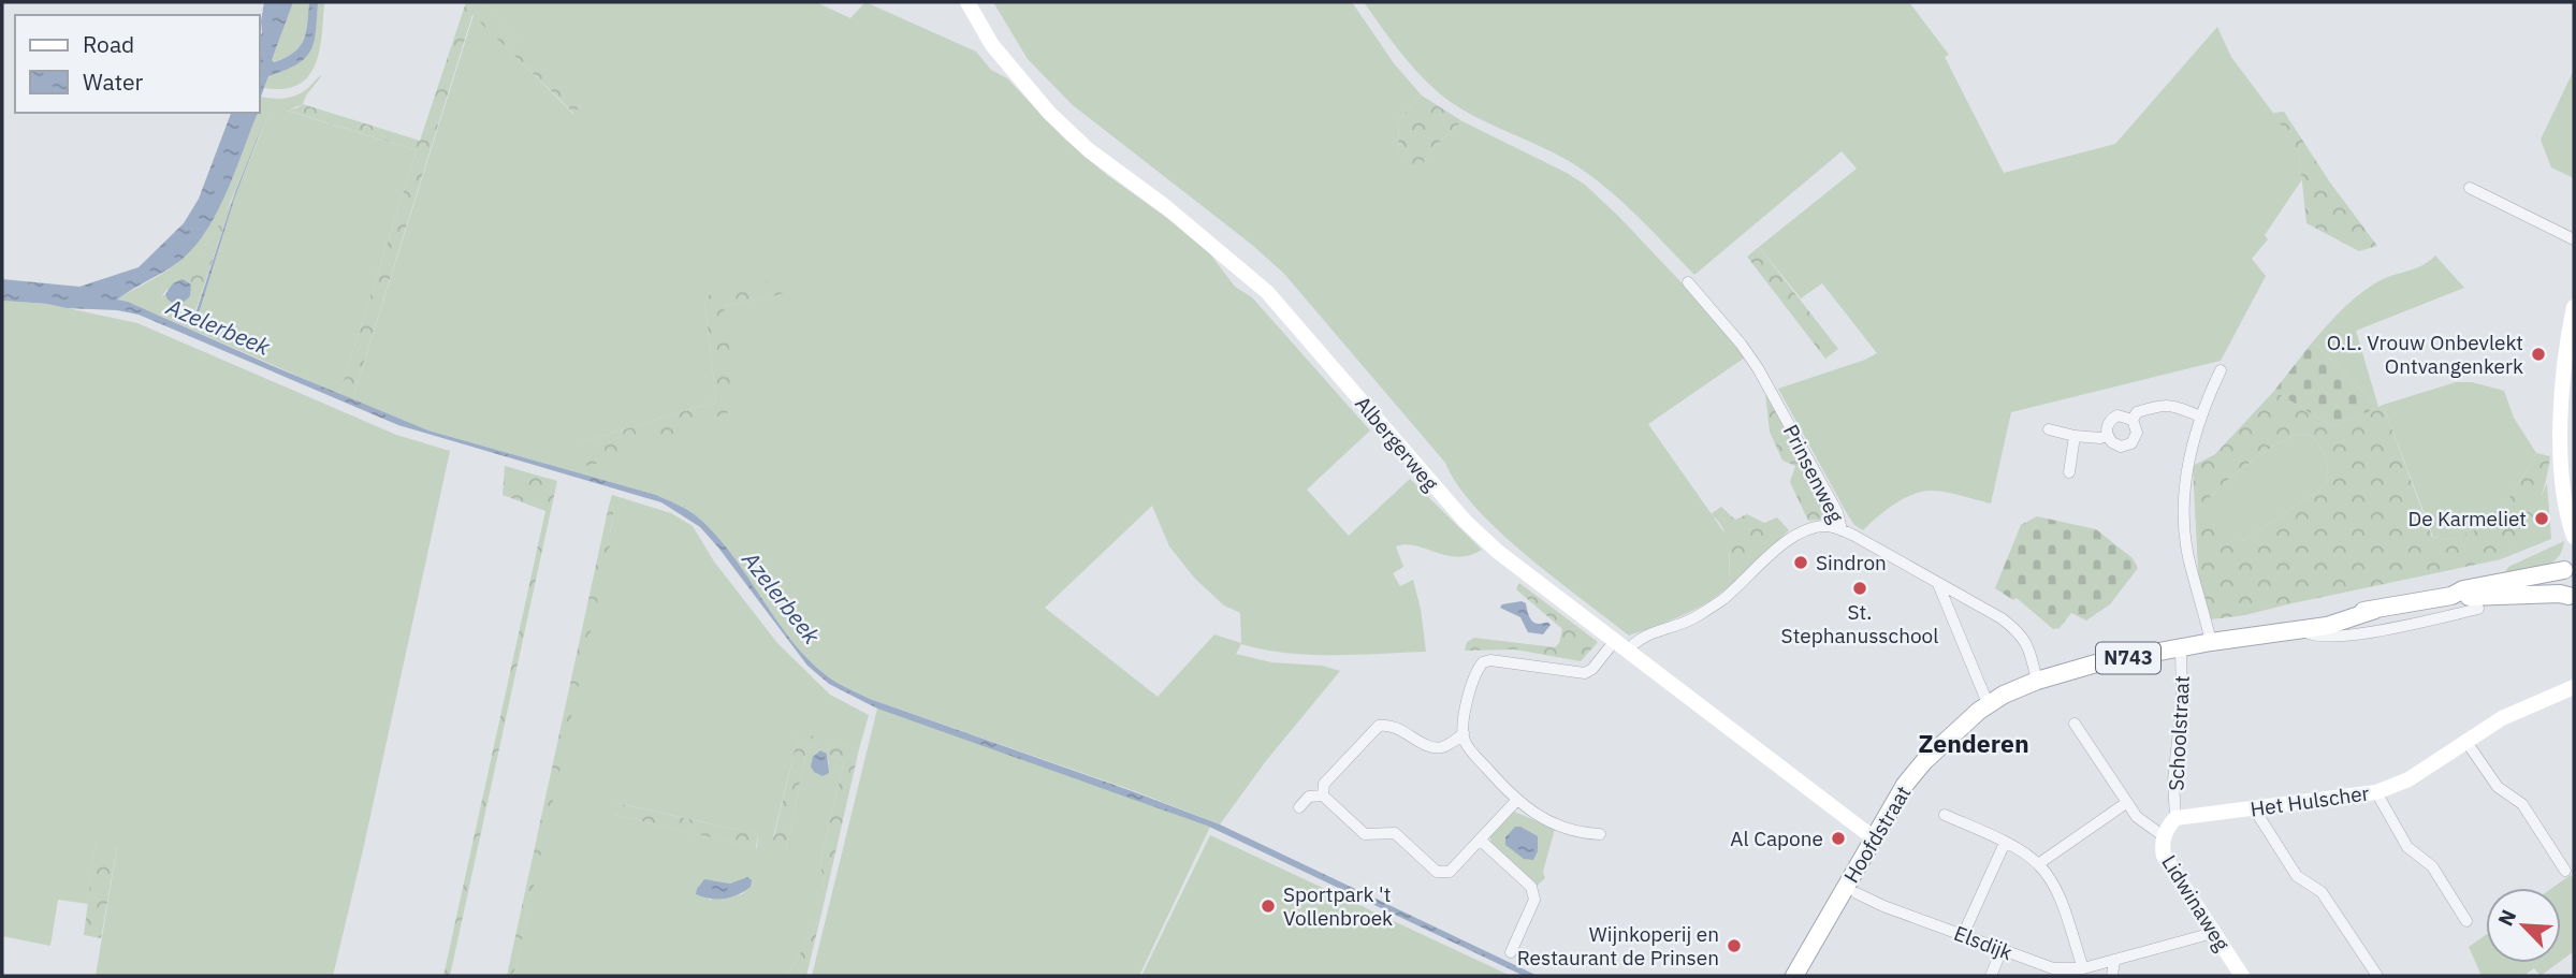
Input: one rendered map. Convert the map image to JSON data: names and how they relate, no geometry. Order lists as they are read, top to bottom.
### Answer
{
  "streets": {
    "main road": [
      "Albergerweg",
      "N743",
      "Het Hulscher",
      "Hoofdstraat",
      "Lidwinaweg"
    ],
    "street": ["Prinsenweg", "Schoolstraat", "Elsdijk"]
  },
  "crossings": [
    ["Albergerweg", "Prinsenweg"],
    ["Albergerweg", "Hoofdstraat"],
    ["N743", "Hoofdstraat"],
    ["Schoolstraat", "Het Hulscher"],
    ["Schoolstraat", "Hoofdstraat"],
    ["Lidwinaweg", "Elsdijk"]
  ],
  "districts": ["Zenderen"],
  "water": ["Azelerbeek"],
  "places": [
    "O.L. Vrouw Onbevlekt Ontvangenkerk",
    "De Karmeliet",
    "Sindron",
    "St. Stephanusschool",
    "Al Capone",
    "Sportpark 't Vollenbroek",
    "Wijnkoperij en Restaurant de Prinsen"
  ],
  "legend": ["Road", "Water"],
  "north": "top left"
}
